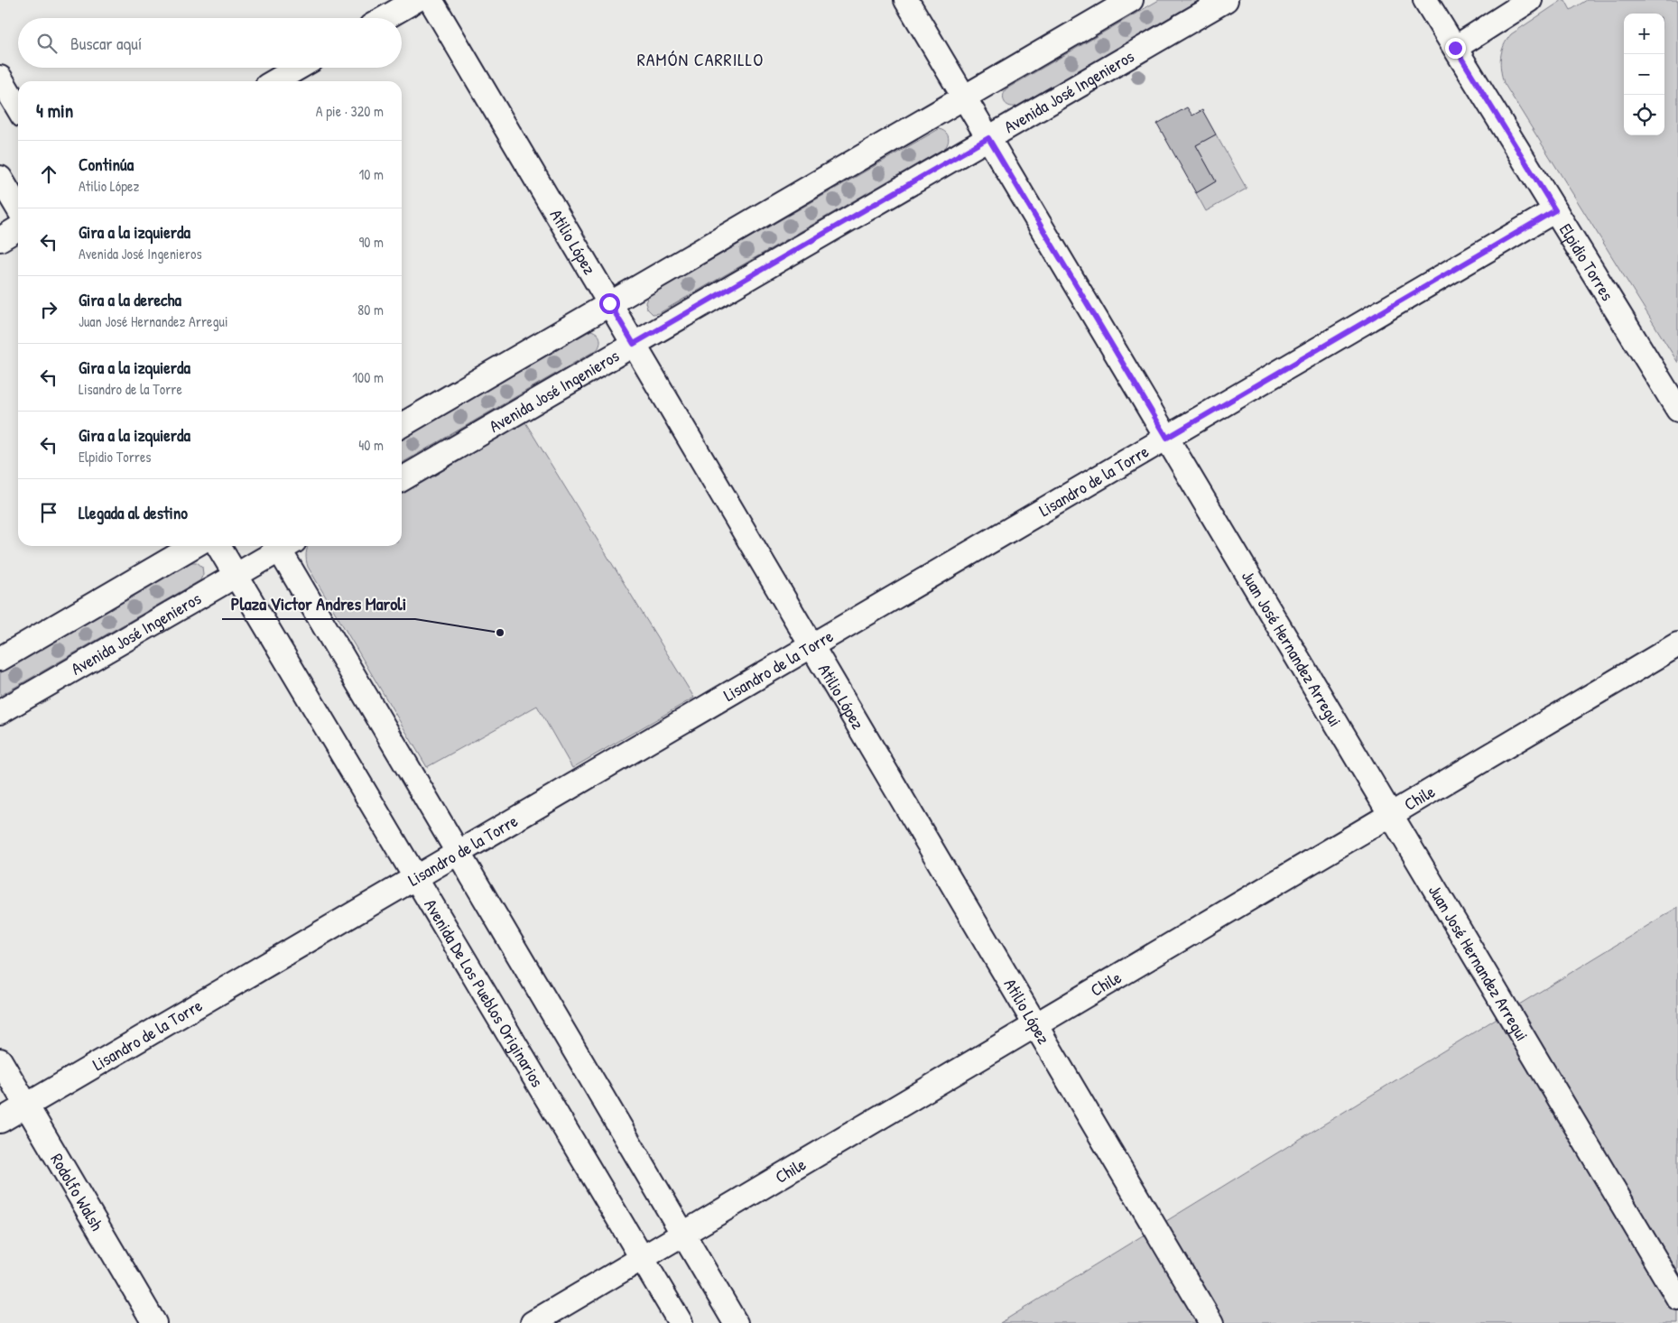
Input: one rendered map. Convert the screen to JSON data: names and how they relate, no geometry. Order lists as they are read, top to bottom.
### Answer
{
  "streets": {
    "street": [
      "Avenida José Ingenieros",
      "Atilio López",
      "Elpidio Torres",
      "Lisandro de la Torre",
      "Juan José Hernandez Arregui",
      "Chile",
      "Avenida De Los Pueblos Originarios",
      "Rodolfo Walsh"
    ]
  },
  "crossings": [
    ["Avenida José Ingenieros", "Atilio López"],
    ["Avenida José Ingenieros", "Juan José Hernandez Arregui"],
    ["Avenida José Ingenieros", "Avenida De Los Pueblos Originarios"],
    ["Atilio López", "Lisandro de la Torre"],
    ["Atilio López", "Chile"],
    ["Elpidio Torres", "Lisandro de la Torre"],
    ["Lisandro de la Torre", "Juan José Hernandez Arregui"],
    ["Lisandro de la Torre", "Avenida De Los Pueblos Originarios"],
    ["Lisandro de la Torre", "Rodolfo Walsh"],
    ["Juan José Hernandez Arregui", "Chile"],
    ["Chile", "Avenida De Los Pueblos Originarios"]
  ],
  "districts": ["RAMÓN CARRILLO"],
  "places": ["Plaza Victor Andres Maroli"],
  "page": {
    "map_buttons": ["+", "−"],
    "search": "Buscar aquí",
    "heading": ["4 min", "A pie · 320 m"],
    "list": [
      ["Continúa", "Atilio López", "10 m"],
      ["Gira a la izquierda", "Avenida José Ingenieros", "90 m"],
      ["Gira a la derecha", "Juan José Hernandez Arregui", "80 m"],
      ["Gira a la izquierda", "Lisandro de la Torre", "100 m"],
      ["Gira a la izquierda", "Elpidio Torres", "40 m"],
      "Llegada al destino"
    ]
  }
}
